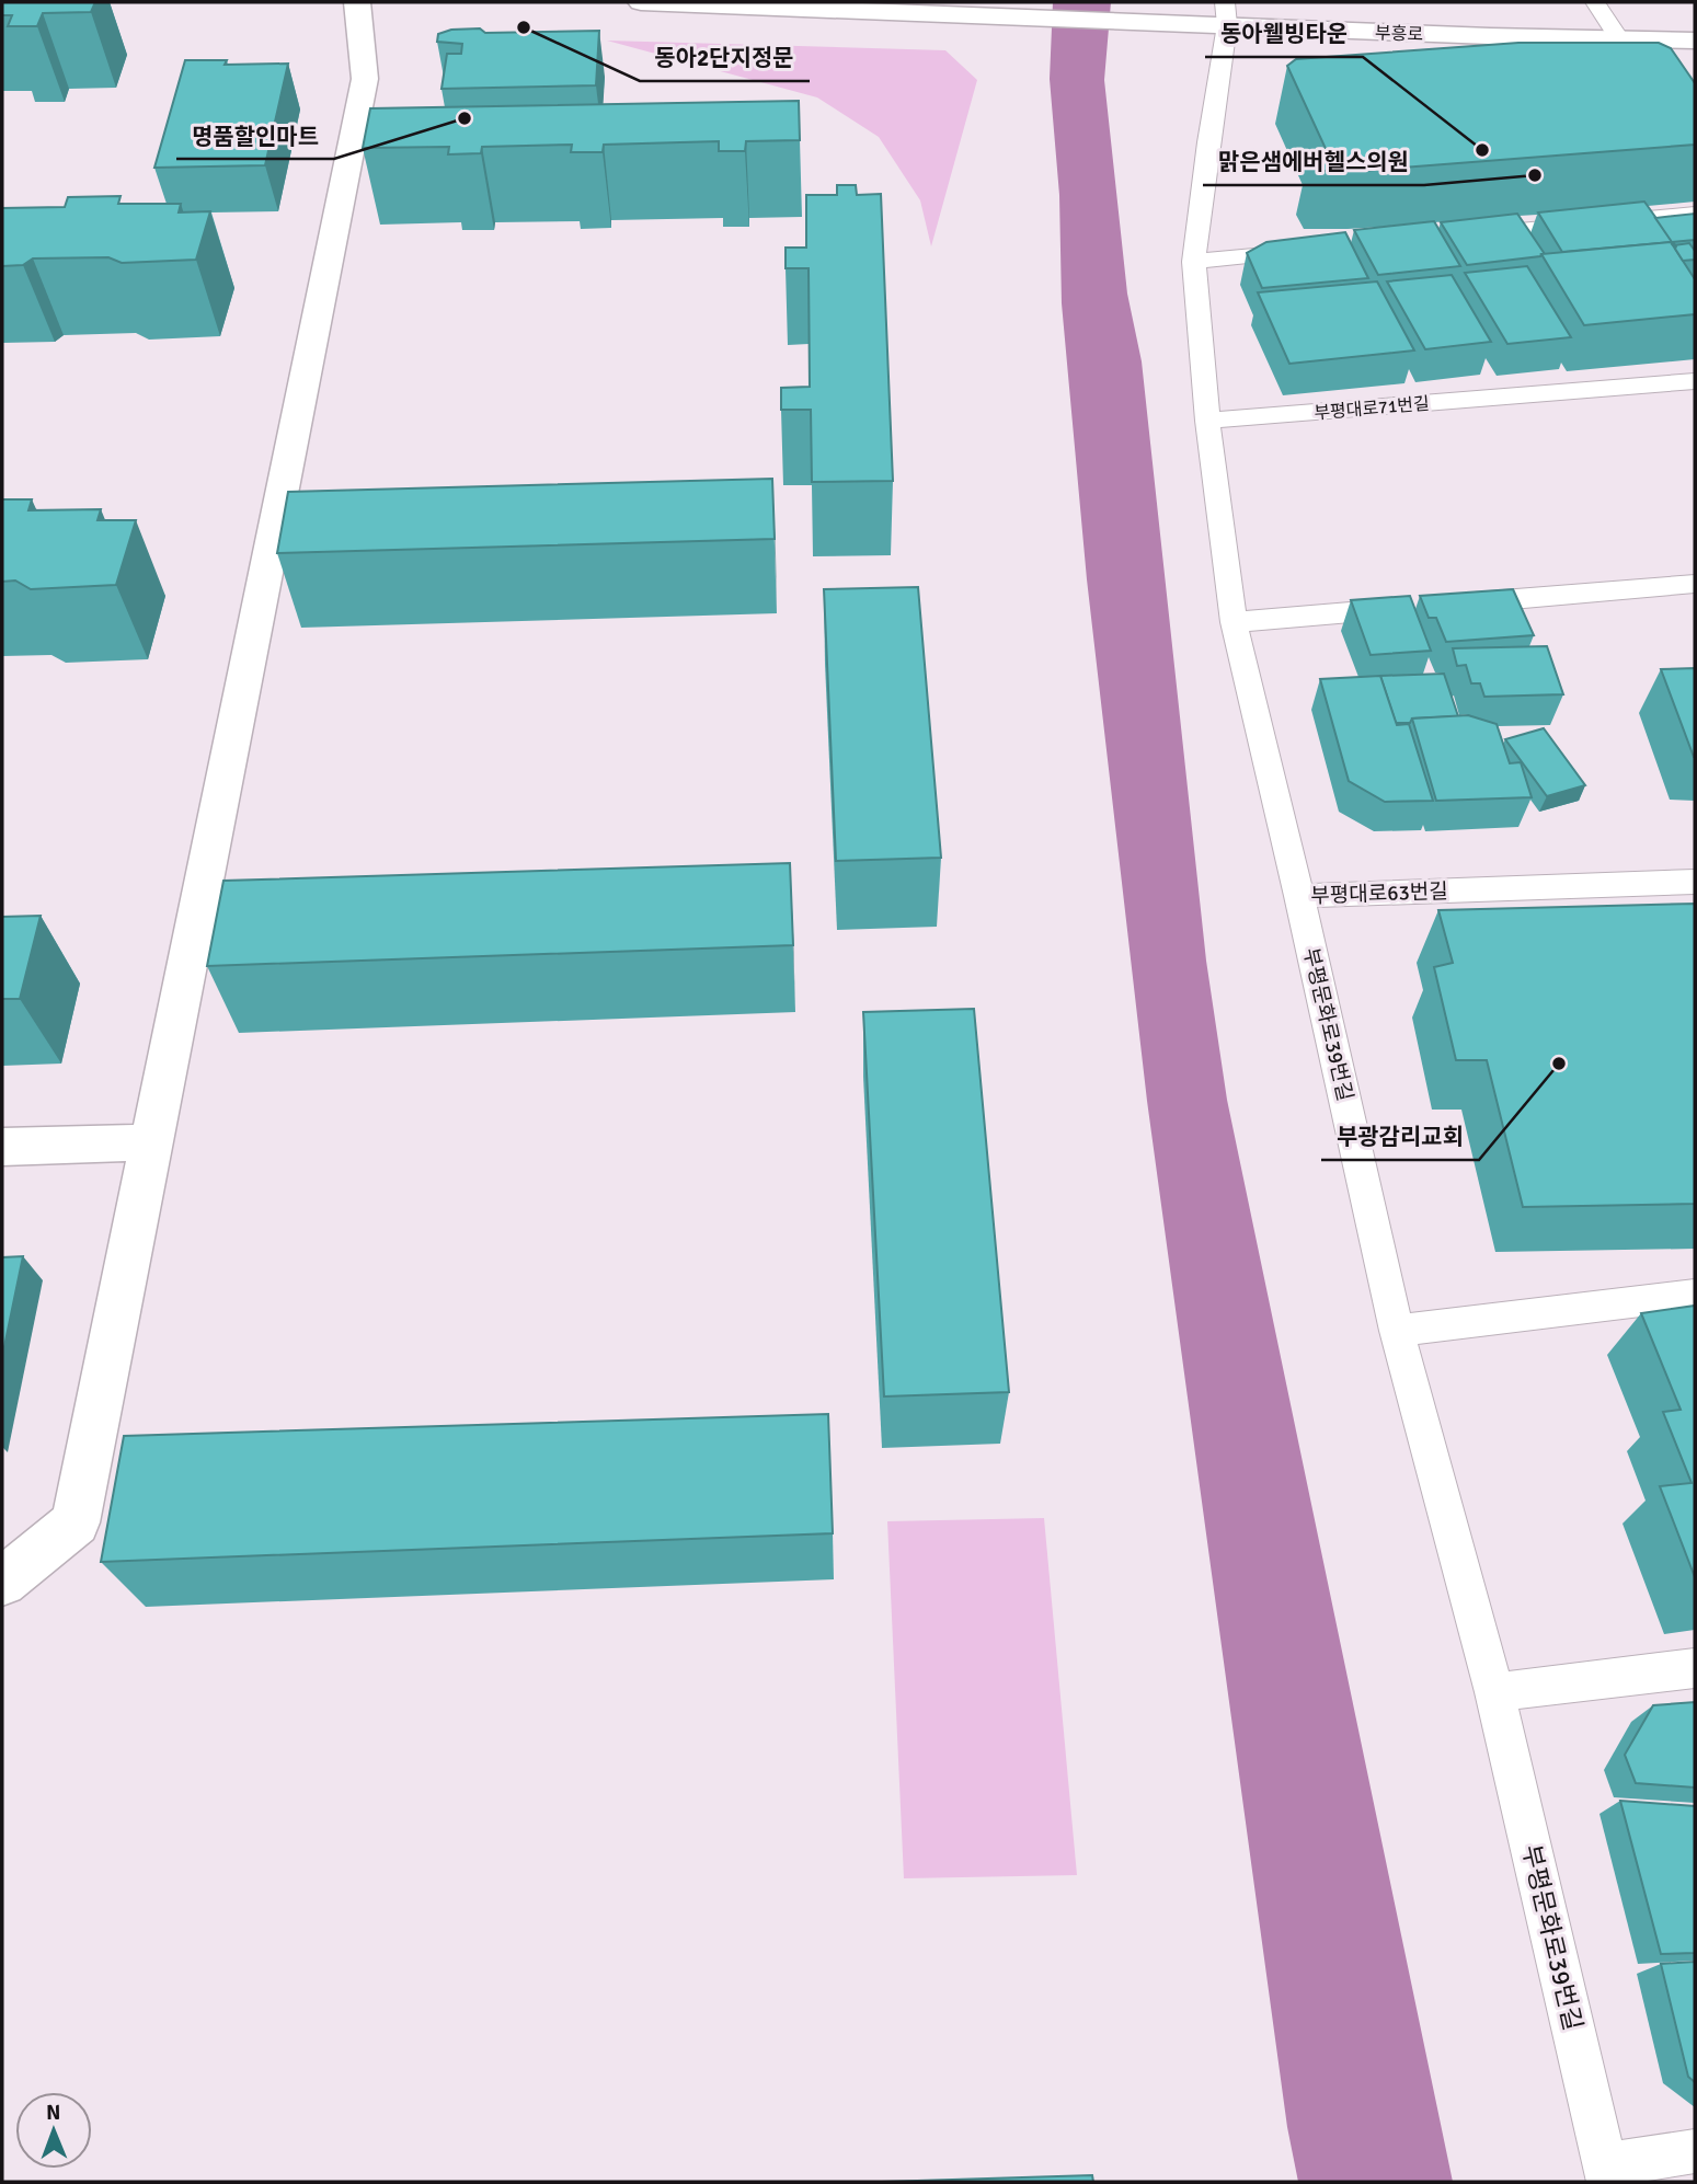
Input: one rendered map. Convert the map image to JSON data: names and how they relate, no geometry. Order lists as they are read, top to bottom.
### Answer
{
  "streets": {
    "street": ["부흥로"],
    "lane": ["부평대로71번길", "부평대로63번길", "부평문화로39번길"]
  },
  "crossings": [
    ["부평대로71번길", "부평대로63번길"],
    ["부평대로63번길", "부평문화로39번길"]
  ],
  "places": [
    "동아2단지정문",
    "명품할인마트",
    "동아웰빙타운",
    "맑은샘에버헬스의원",
    "부광감리교회"
  ],
  "north": "top"
}
